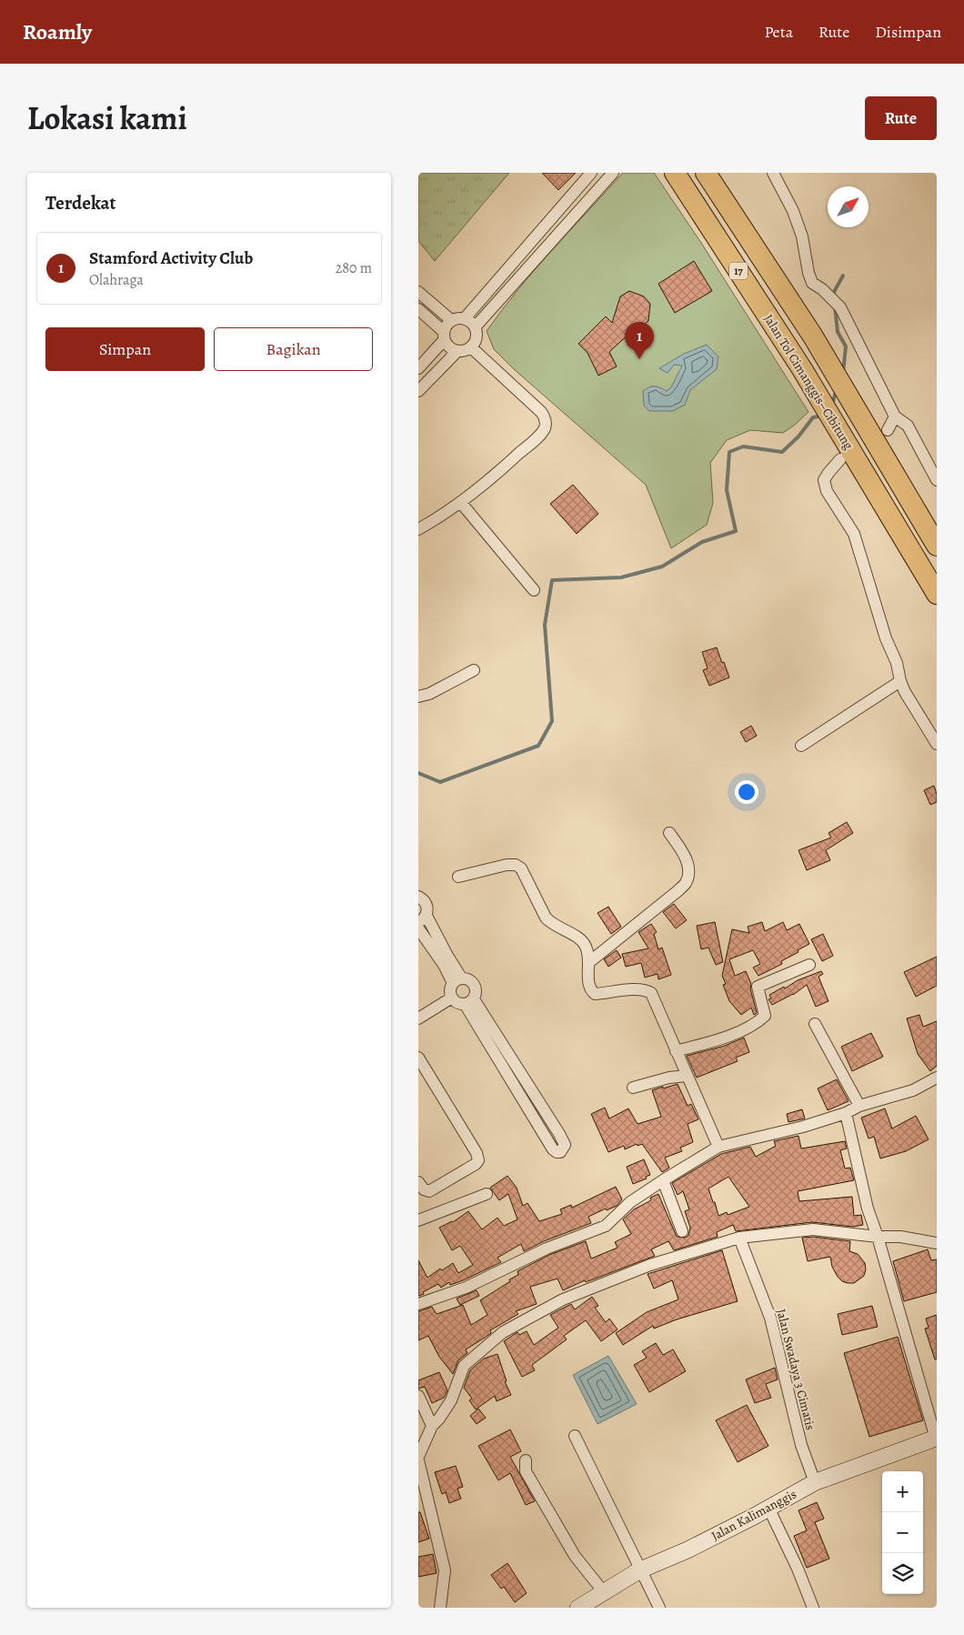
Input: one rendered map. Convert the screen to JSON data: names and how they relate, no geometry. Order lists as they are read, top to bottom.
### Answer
{
  "streets": {
    "highway": ["17", "Jalan Tol Cimanggis–Cibitung"],
    "main road": ["Jalan Kalimanggis"],
    "street": ["Jalan Swadaya 3 Cimatis"]
  },
  "crossings": [
    ["Jalan Swadaya 3 Cimatis", "Jalan Kalimanggis"]
  ],
  "north": "top right",
  "page": {
    "header": "Roamly",
    "nav": ["Peta", "Rute", "Disimpan"],
    "title": "Lokasi kami",
    "buttons": [
      "Rute",
      ["Simpan", "Bagikan"]
    ],
    "heading": "Terdekat",
    "list": [
      {
        "mark": "1",
        "name": "Stamford Activity Club",
        "note": "Olahraga",
        "value": "280 m"
      }
    ],
    "pins": "1",
    "map_buttons": ["+", "−"]
  }
}
